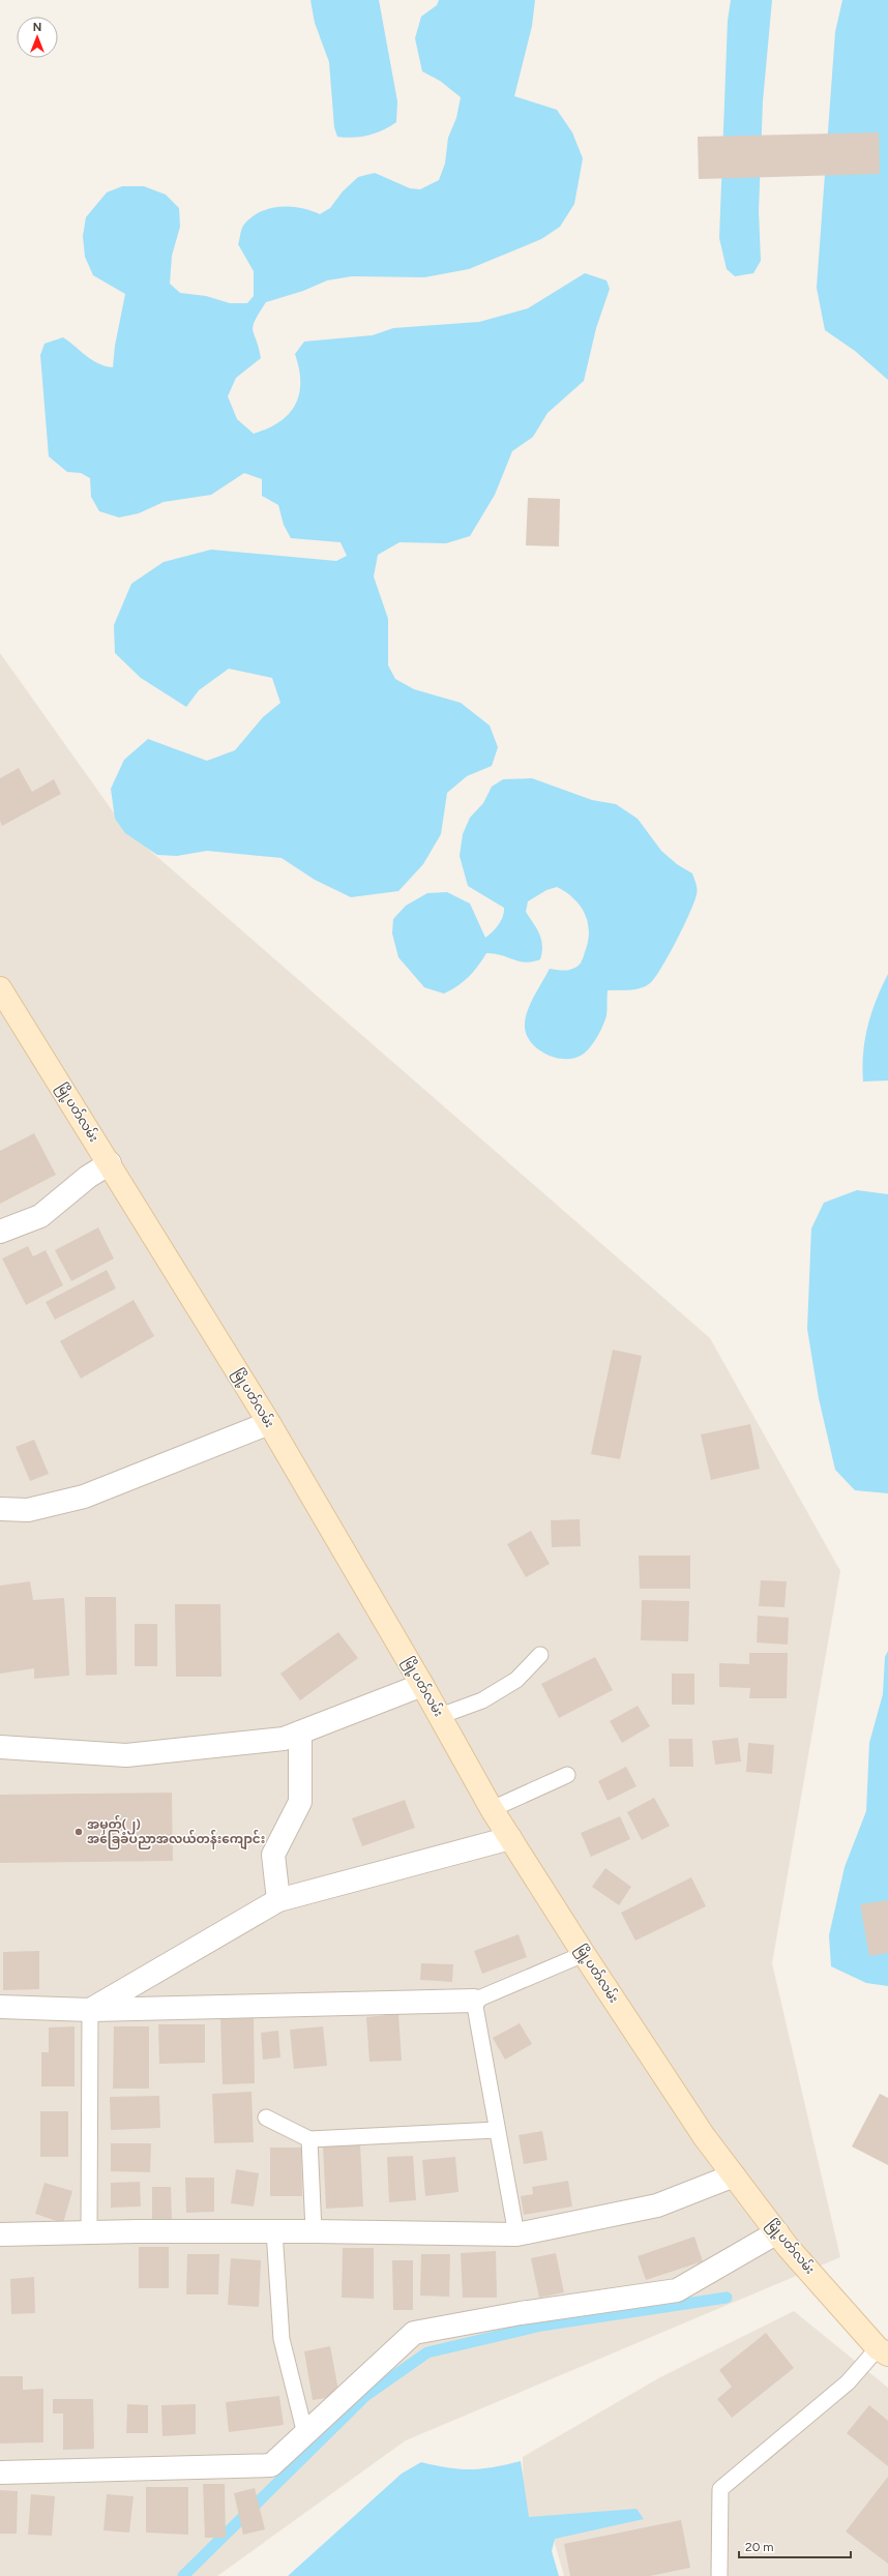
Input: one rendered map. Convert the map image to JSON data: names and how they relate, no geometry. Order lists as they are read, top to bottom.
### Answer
{
  "streets": {
    "main road": ["မြို့ပတ်လမ်း"]
  },
  "places": ["အမှတ်(၂) အခြေခံပညာအလယ်တန်းကျောင်း"],
  "scale_bar": "20 m",
  "north": "top"
}
